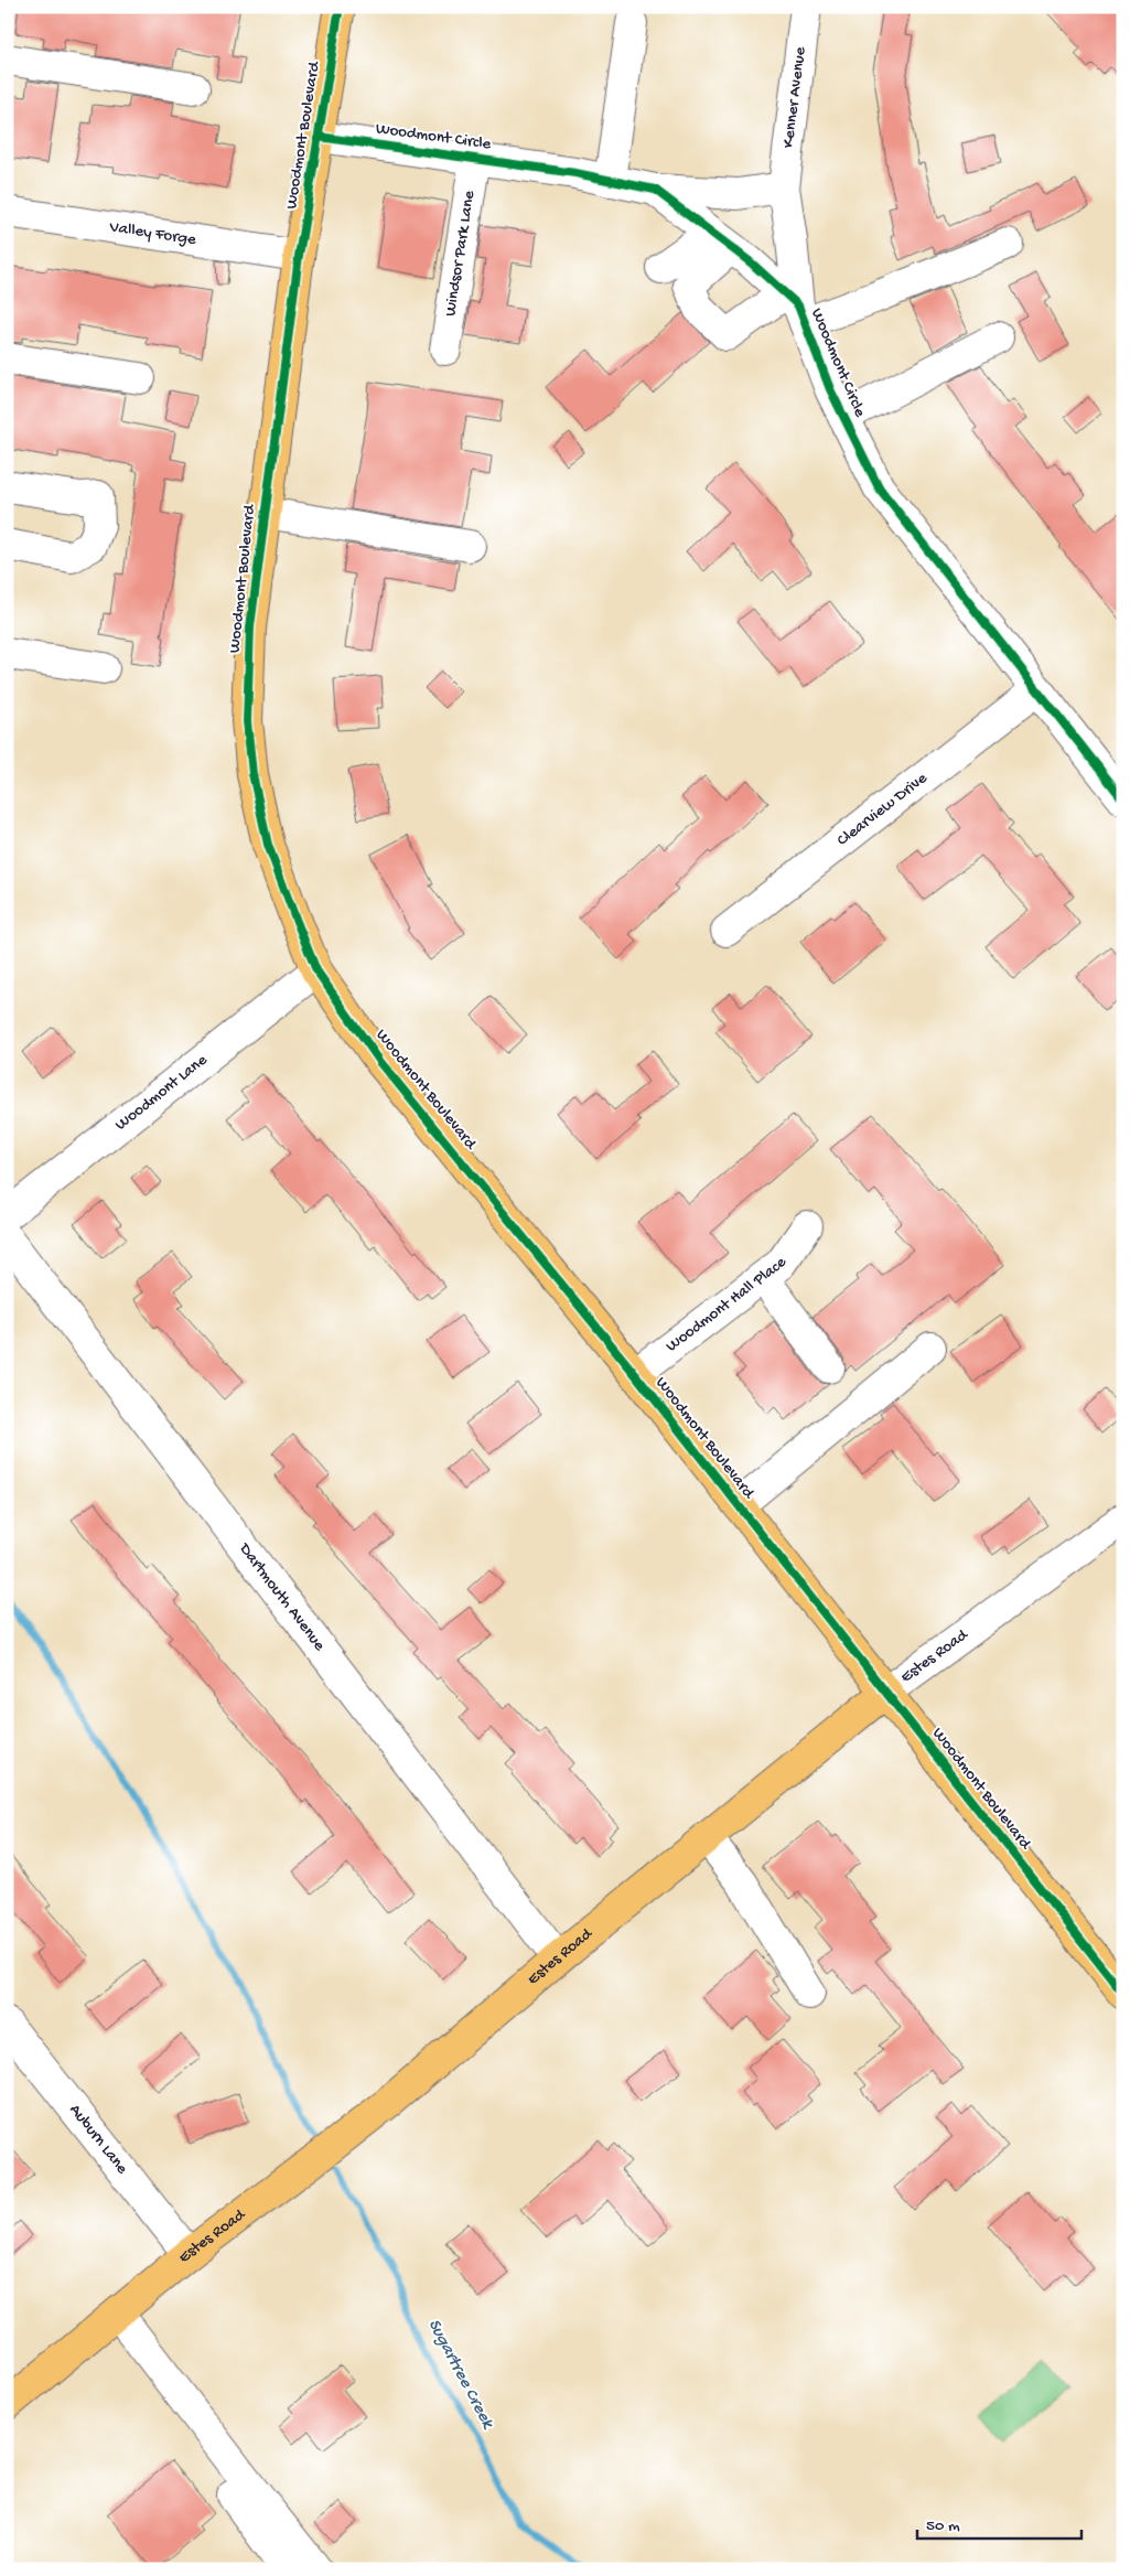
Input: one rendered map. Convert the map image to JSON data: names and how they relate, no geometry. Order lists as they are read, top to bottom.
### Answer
{
  "streets": {
    "main road": ["Woodmont Boulevard", "Estes Road"],
    "street": [
      "Kenner Avenue",
      "Woodmont Circle",
      "Valley Forge",
      "Windsor Park Lane",
      "Clearview Drive",
      "Woodmont Lane",
      "Woodmont Hall Place",
      "Dartmouth Avenue",
      "Auburn Lane"
    ]
  },
  "crossings": [
    ["Kenner Avenue", "Woodmont Circle"],
    ["Woodmont Boulevard", "Woodmont Circle"],
    ["Woodmont Boulevard", "Valley Forge"],
    ["Woodmont Boulevard", "Woodmont Lane"],
    ["Woodmont Boulevard", "Woodmont Hall Place"],
    ["Woodmont Boulevard", "Estes Road"],
    ["Woodmont Circle", "Windsor Park Lane"],
    ["Woodmont Circle", "Clearview Drive"],
    ["Dartmouth Avenue", "Estes Road"],
    ["Estes Road", "Auburn Lane"]
  ],
  "water": ["Sugartree Creek"],
  "scale_bar": "50 m"
}
